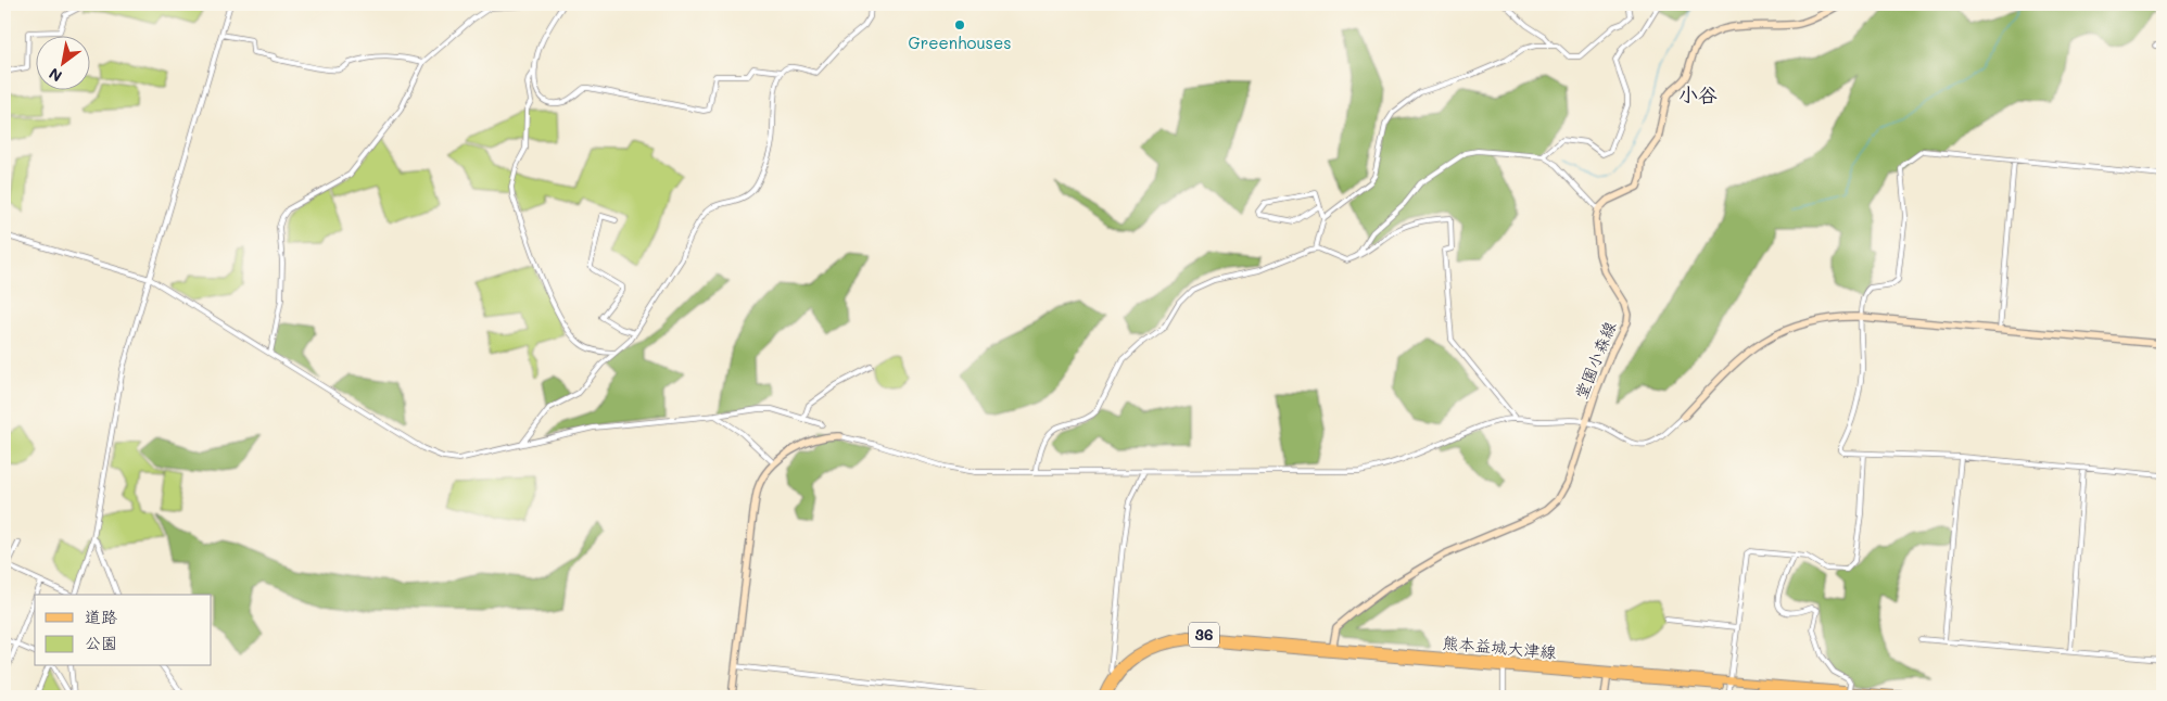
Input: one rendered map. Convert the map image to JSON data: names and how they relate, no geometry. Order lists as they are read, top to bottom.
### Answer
{
  "streets": {
    "main road": ["堂園小森線", "36", "熊本益城大津線"]
  },
  "crossings": [
    ["堂園小森線", "熊本益城大津線"]
  ],
  "districts": ["小谷"],
  "places": ["Greenhouses"],
  "legend": ["道路", "公園"],
  "north": "bottom left"
}
